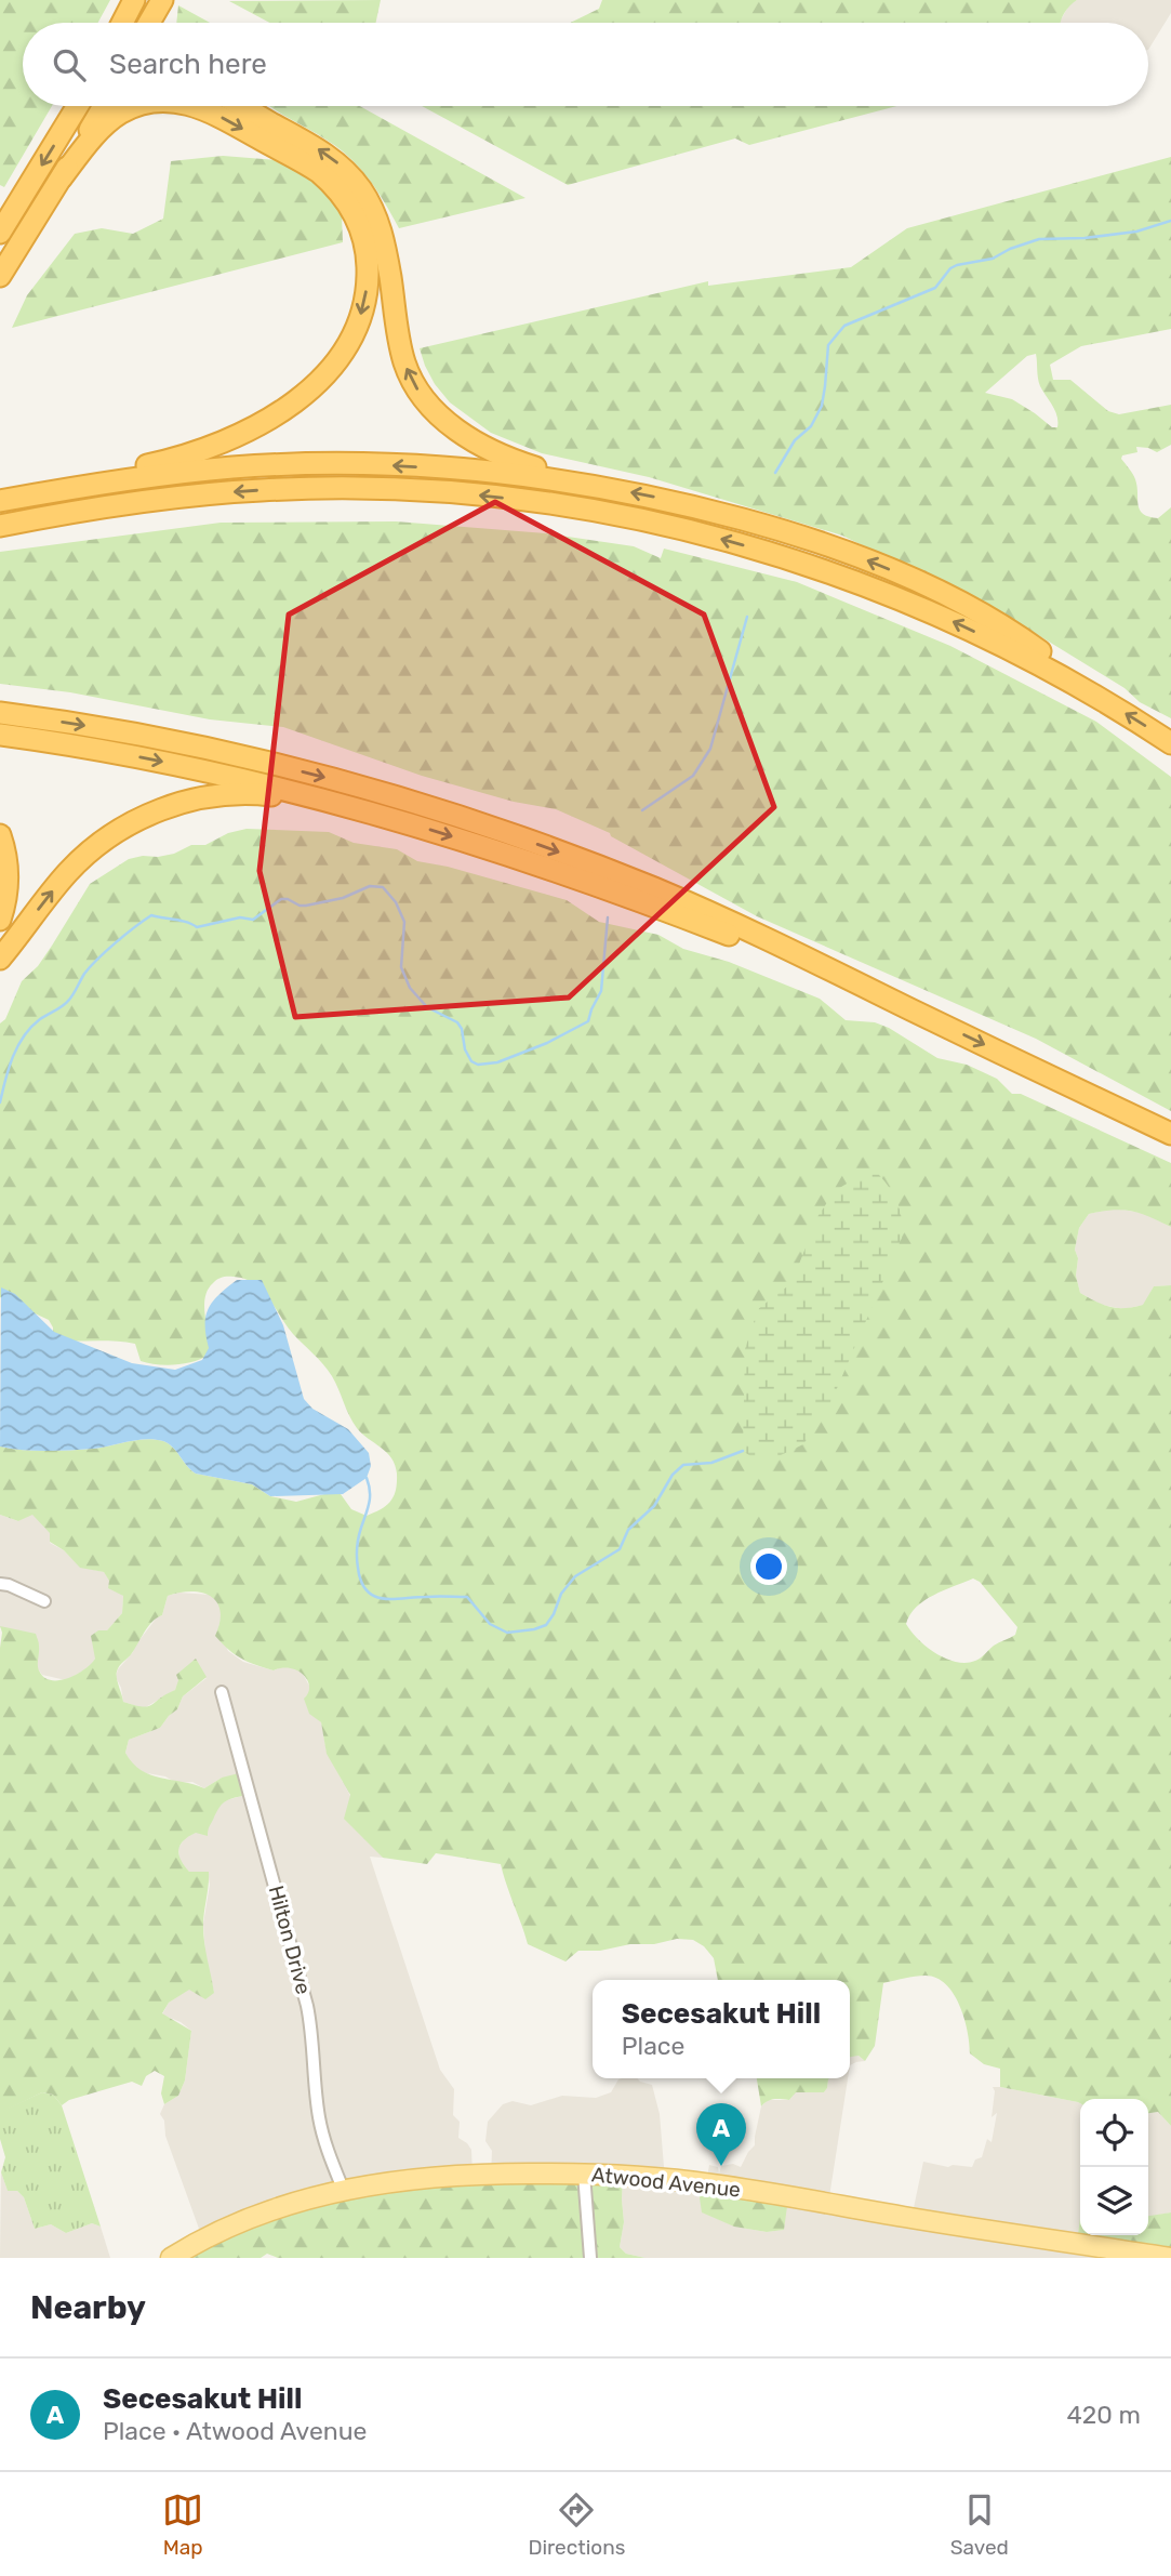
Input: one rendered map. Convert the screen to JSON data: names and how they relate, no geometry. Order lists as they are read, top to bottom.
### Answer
{
  "streets": {
    "main road": ["Atwood Avenue"],
    "street": ["Hilton Drive"]
  },
  "crossings": [
    ["Hilton Drive", "Atwood Avenue"]
  ],
  "page": {
    "search": "Search here",
    "popup": ["Secesakut Hill", "Place"],
    "pins": "A",
    "heading": "Nearby",
    "list": [
      {
        "mark": "A",
        "name": "Secesakut Hill",
        "note": "Place · Atwood Avenue",
        "value": "420 m"
      }
    ],
    "nav": ["Map", "Directions", "Saved"]
  }
}
